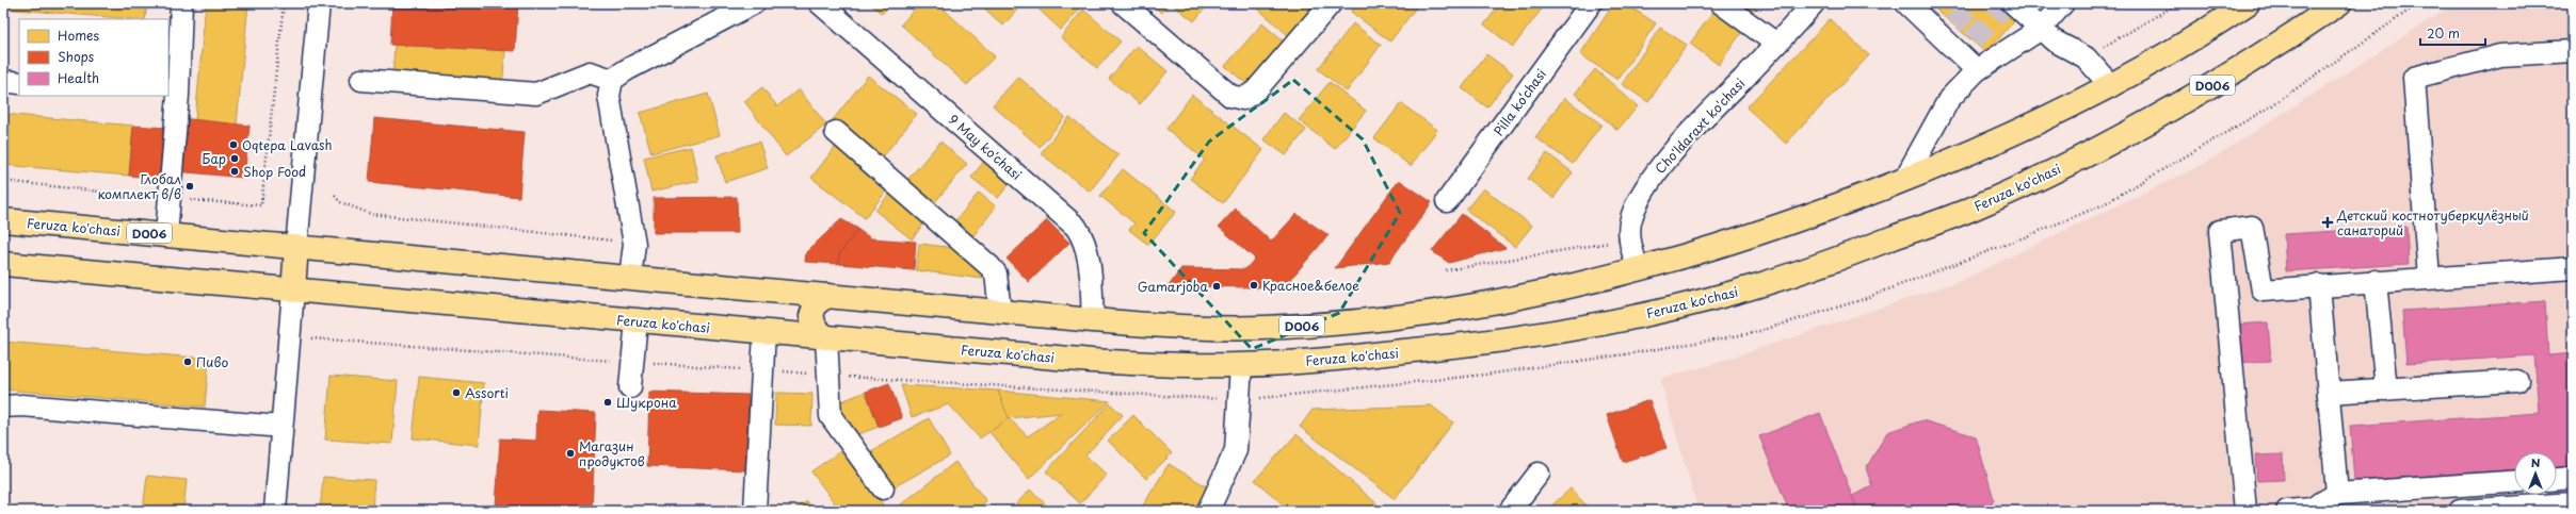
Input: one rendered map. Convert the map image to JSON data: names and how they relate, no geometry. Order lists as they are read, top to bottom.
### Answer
{
  "streets": {
    "main road": ["D006", "Feruza ko'chasi"],
    "street": ["Pilla ko‘chasi", "Cho'ldaraxt ko'chasi", "9 May ko'chasi"]
  },
  "crossings": [
    ["Cho'ldaraxt ko'chasi", "Feruza ko'chasi"],
    ["9 May ko'chasi", "Feruza ko'chasi"]
  ],
  "places": {
    "other": [
      "Oqtepa Lavash",
      "Бар",
      "Shop Food",
      "Глобал комплект в/в",
      "Красное&белое",
      "Gamarjoba",
      "Пиво",
      "Assorti",
      "Шукрона",
      "Магазин продуктов"
    ],
    "health": ["Детский костнотуберкулёзный санаторий"]
  },
  "legend": ["Homes", "Shops", "Health"],
  "scale_bar": "20 m",
  "north": "top"
}
